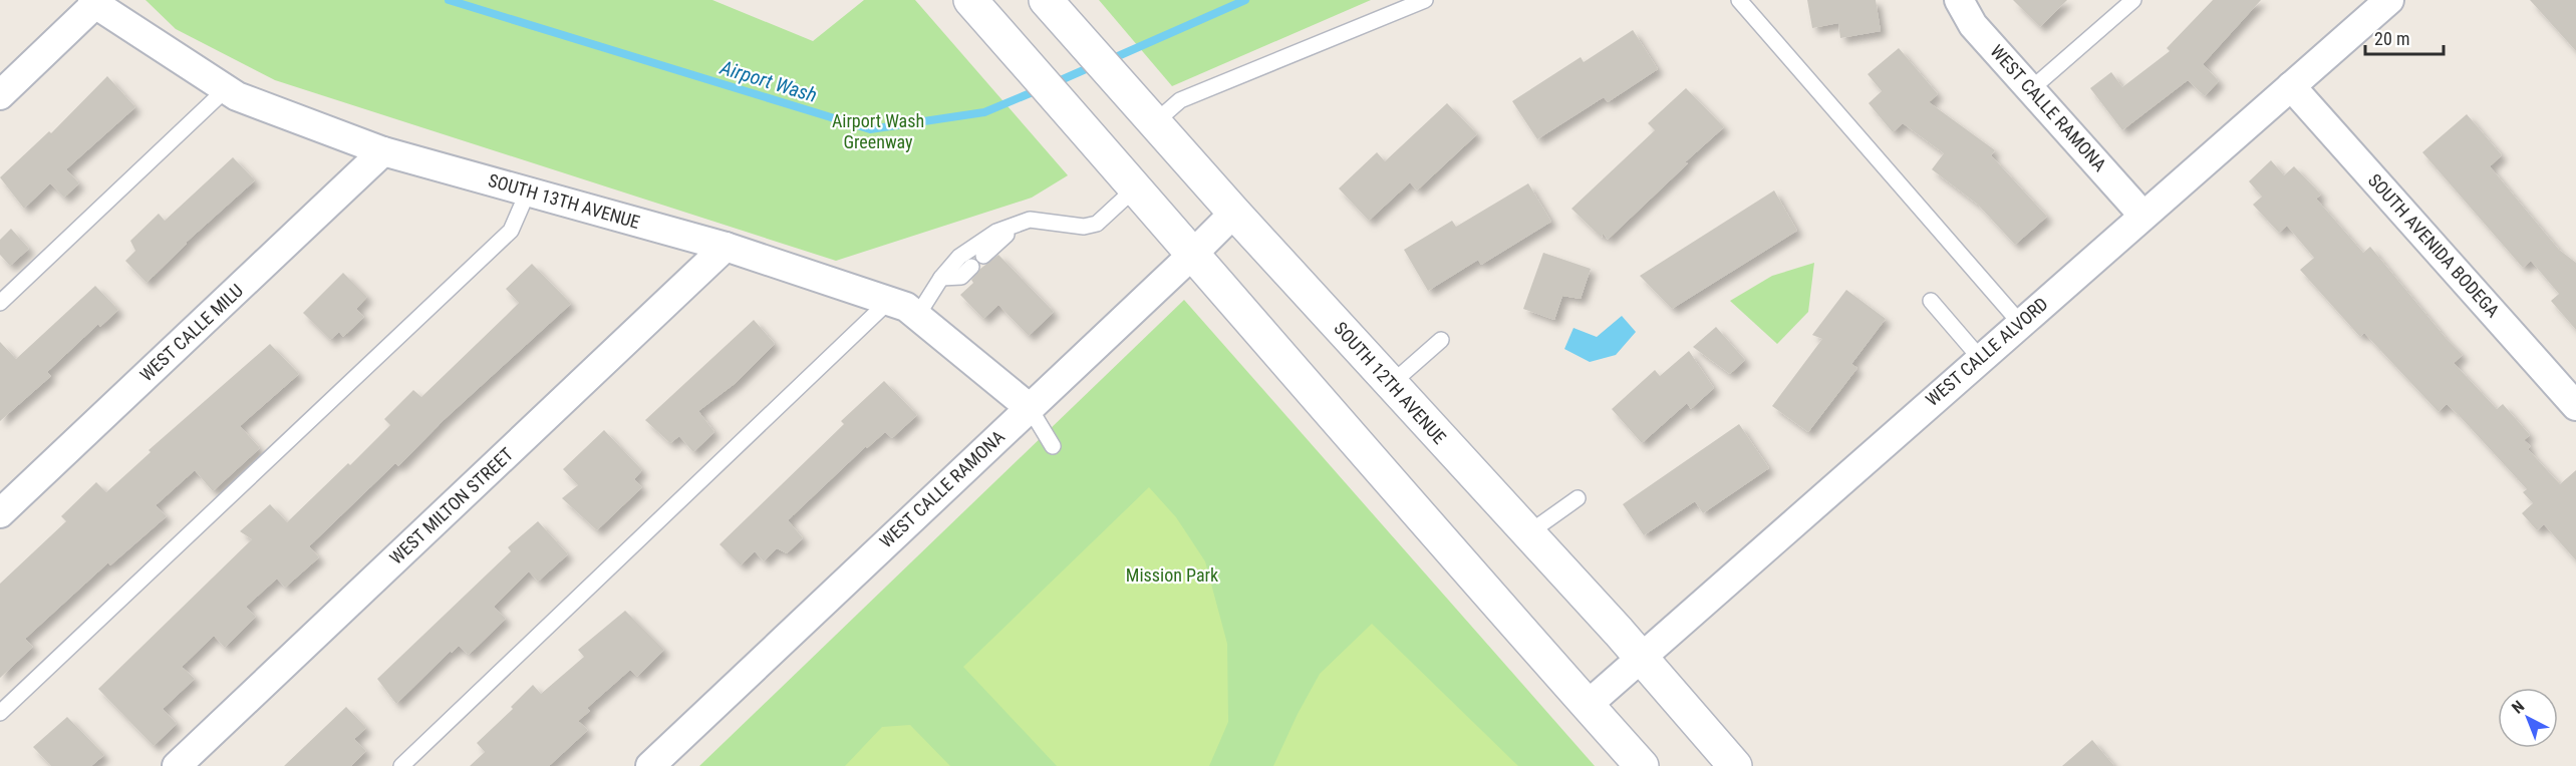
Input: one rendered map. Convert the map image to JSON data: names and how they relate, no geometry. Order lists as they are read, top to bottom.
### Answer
{
  "streets": {
    "main road": ["SOUTH 12TH AVENUE"],
    "street": [
      "WEST CALLE RAMONA",
      "SOUTH 13TH AVENUE",
      "SOUTH AVENIDA BODEGA",
      "WEST CALLE MILU",
      "WEST CALLE ALVORD",
      "WEST MILTON STREET"
    ]
  },
  "crossings": [
    ["WEST CALLE RAMONA", "SOUTH 13TH AVENUE"],
    ["WEST CALLE RAMONA", "WEST CALLE ALVORD"],
    ["WEST CALLE RAMONA", "SOUTH 12TH AVENUE"],
    ["SOUTH 13TH AVENUE", "WEST CALLE MILU"],
    ["SOUTH 13TH AVENUE", "WEST MILTON STREET"],
    ["SOUTH AVENIDA BODEGA", "WEST CALLE ALVORD"],
    ["WEST CALLE ALVORD", "SOUTH 12TH AVENUE"]
  ],
  "water": ["Airport Wash"],
  "parks": ["Airport Wash Greenway", "Mission Park"],
  "scale_bar": "20 m",
  "north": "top left"
}
